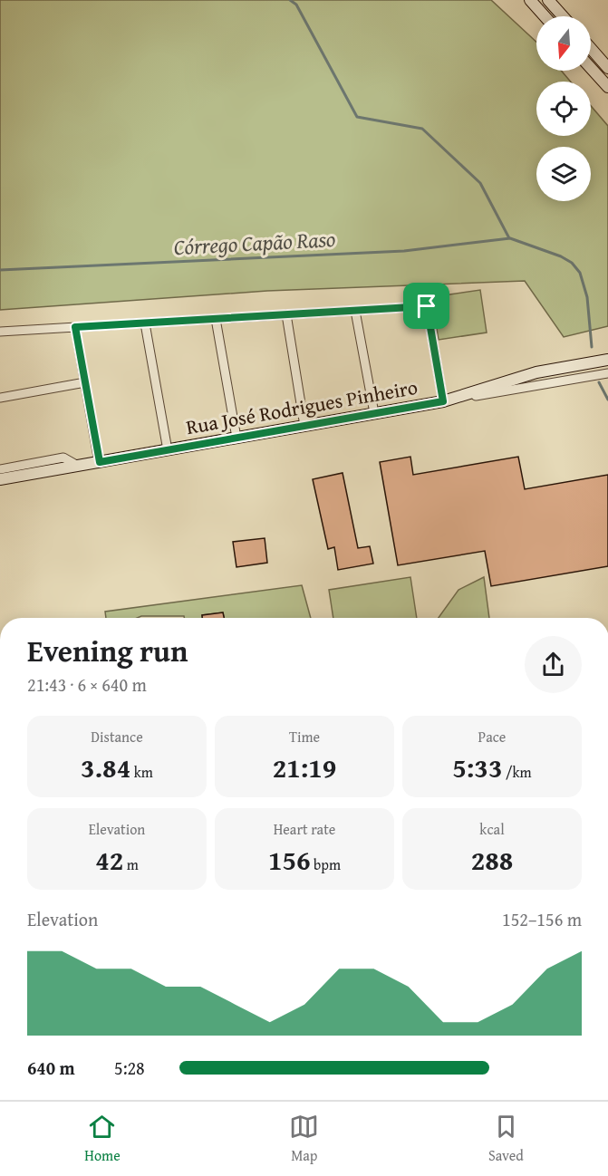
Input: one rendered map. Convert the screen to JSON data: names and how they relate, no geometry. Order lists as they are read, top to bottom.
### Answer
{
  "streets": {
    "main road": ["Rua José Rodrigues Pinheiro"]
  },
  "water": ["Córrego Capão Raso"],
  "north": "bottom",
  "page": {
    "heading": ["Evening run", "21:43 · 6 × 640 m"],
    "stats": [
      ["Distance", "3.84 km"],
      ["Time", "21:19"],
      ["Pace", "5:33 /km"],
      ["Elevation", "42 m"],
      ["Heart rate", "156 bpm"],
      ["kcal", "288"]
    ],
    "chart": ["Elevation", "152–156 m"],
    "list": [
      {
        "name": "640 m",
        "note": "5:28"
      }
    ],
    "tabs": ["Home", "Map", "Saved"]
  }
}
